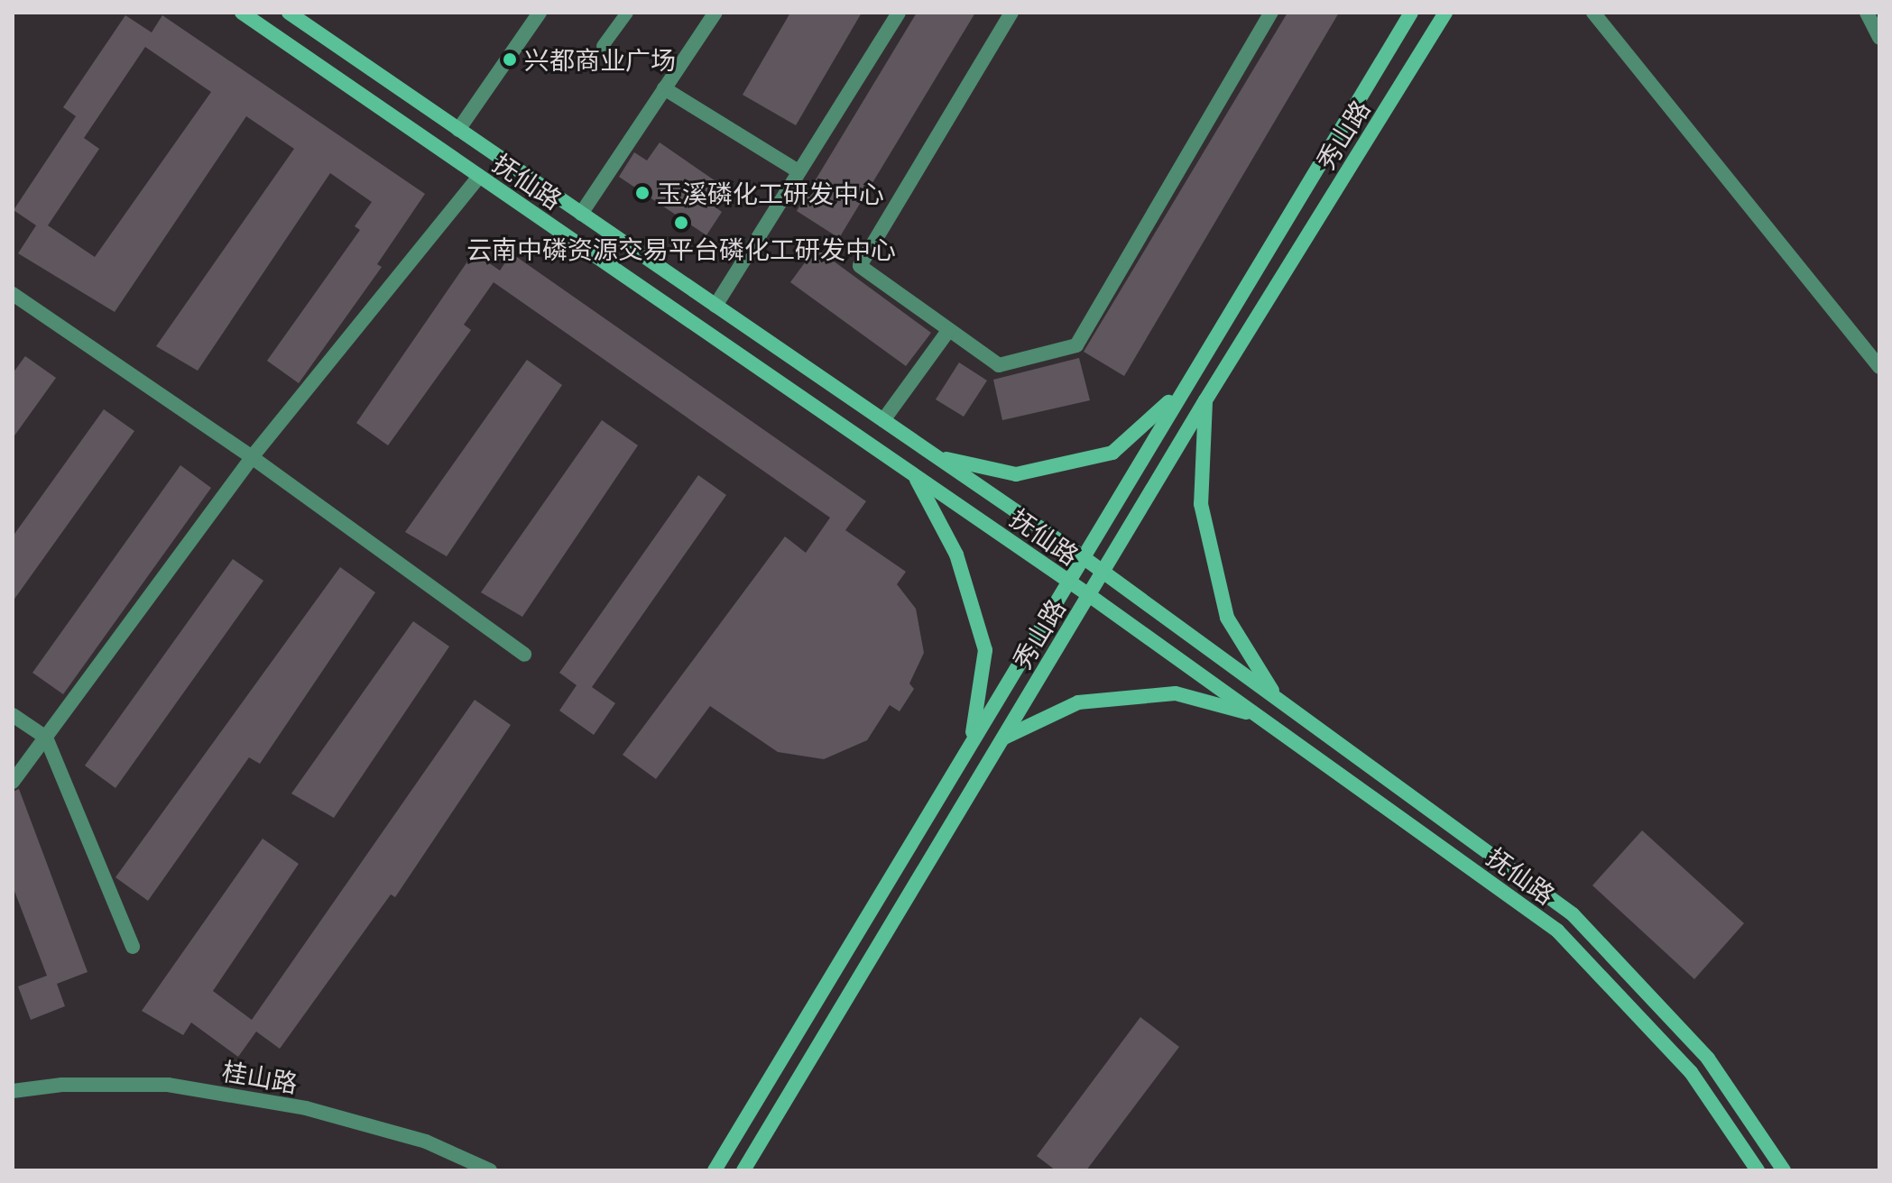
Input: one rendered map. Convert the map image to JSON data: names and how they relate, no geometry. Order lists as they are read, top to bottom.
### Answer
{
  "streets": {
    "street": ["秀山路", "抚仙路", "桂山路"]
  },
  "crossings": [
    ["秀山路", "抚仙路"]
  ],
  "places": ["兴都商业广场", "玉溪磷化工研发中心", "云南中磷资源交易平台磷化工研发中心"]
}
